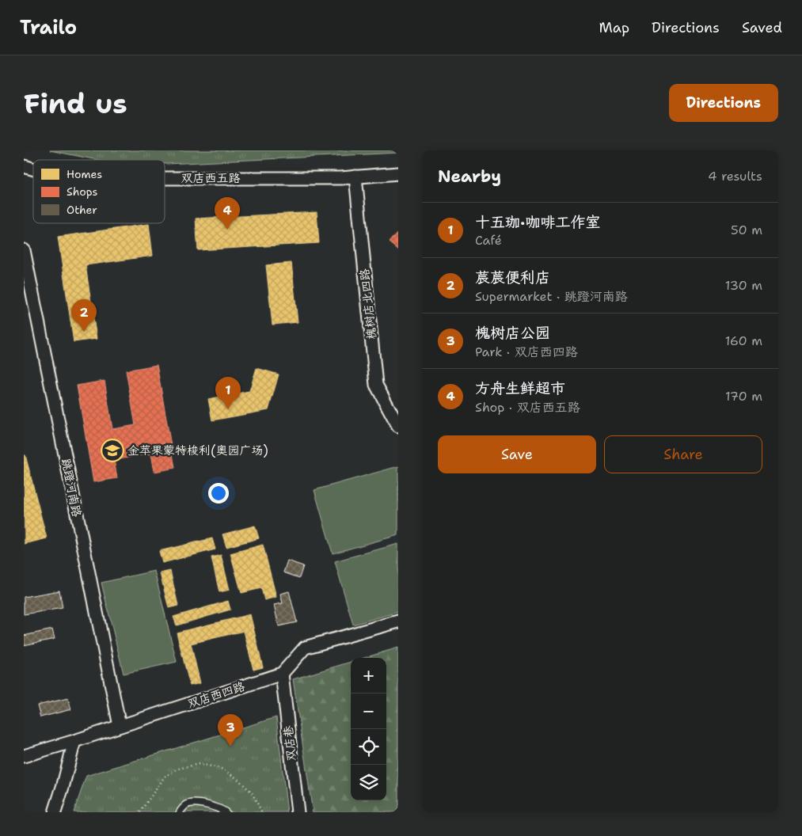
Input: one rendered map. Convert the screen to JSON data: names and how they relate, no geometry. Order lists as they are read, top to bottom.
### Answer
{
  "streets": {
    "street": [
      "双店西五路",
      "槐树店北四路",
      "跳蹬河南路",
      "双店西四路",
      "双店巷"
    ]
  },
  "crossings": [
    ["双店西五路", "槐树店北四路"],
    ["跳蹬河南路", "双店西四路"],
    ["双店西四路", "双店巷"]
  ],
  "places": {
    "school or university": ["金苹果蒙特梭利(奥园广场)"]
  },
  "legend": ["Homes", "Shops", "Other"],
  "page": {
    "header": "Trailo",
    "nav": ["Map", "Directions", "Saved"],
    "buttons": [
      "Directions",
      ["Save", "Share"]
    ],
    "title": "Find us",
    "heading": ["Nearby", "4 results"],
    "pins": [
      "4",
      "2",
      "1",
      "3"
    ],
    "list": [
      {
        "mark": "1",
        "name": "十五珈·咖啡工作室",
        "note": "Café",
        "value": "50 m"
      },
      {
        "mark": "2",
        "name": "莀莀便利店",
        "note": "Supermarket · 跳蹬河南路",
        "value": "130 m"
      },
      {
        "mark": "3",
        "name": "槐树店公园",
        "note": "Park · 双店西四路",
        "value": "160 m"
      },
      {
        "mark": "4",
        "name": "方舟生鲜超市",
        "note": "Shop · 双店西五路",
        "value": "170 m"
      }
    ],
    "map_buttons": ["+", "−"]
  }
}
